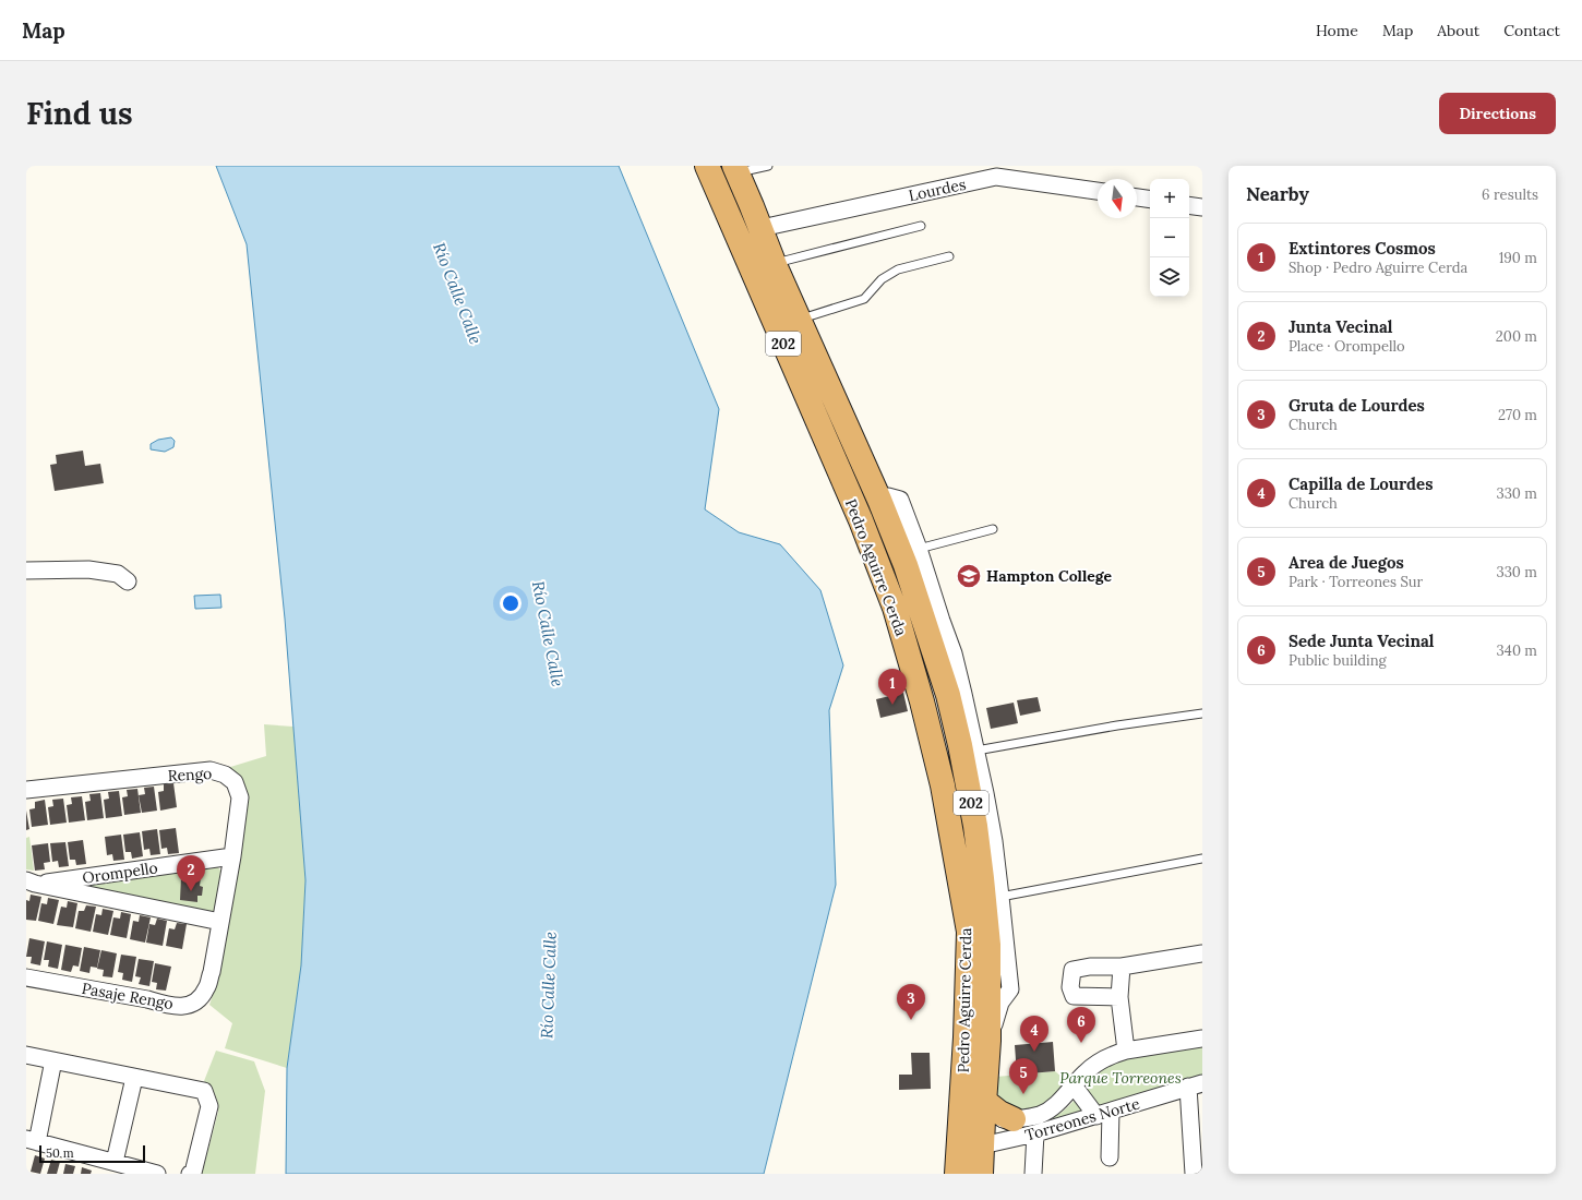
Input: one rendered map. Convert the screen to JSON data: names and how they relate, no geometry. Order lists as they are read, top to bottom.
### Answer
{
  "streets": {
    "highway": ["202", "Pedro Aguirre Cerda"],
    "street": [
      "Lourdes",
      "Rengo",
      "Orompello",
      "Pasaje Rengo",
      "Torreones Norte"
    ]
  },
  "crossings": [
    ["Pedro Aguirre Cerda", "Torreones Norte"],
    ["Rengo", "Orompello"],
    ["Rengo", "Pasaje Rengo"],
    ["Orompello", "Pasaje Rengo"]
  ],
  "water": ["Río Calle Calle"],
  "parks": ["Parque Torreones"],
  "places": {
    "school or university": ["Hampton College"]
  },
  "scale_bar": "50 m",
  "north": "bottom",
  "page": {
    "header": "Map",
    "nav": [
      "Home",
      "Map",
      "About",
      "Contact"
    ],
    "buttons": "Directions",
    "title": "Find us",
    "heading": ["Nearby", "6 results"],
    "map_buttons": ["+", "−"],
    "list": [
      {
        "mark": "1",
        "name": "Extintores Cosmos",
        "note": "Shop · Pedro Aguirre Cerda",
        "value": "190 m"
      },
      {
        "mark": "2",
        "name": "Junta Vecinal",
        "note": "Place · Orompello",
        "value": "200 m"
      },
      {
        "mark": "3",
        "name": "Gruta de Lourdes",
        "note": "Church",
        "value": "270 m"
      },
      {
        "mark": "4",
        "name": "Capilla de Lourdes",
        "note": "Church",
        "value": "330 m"
      },
      {
        "mark": "5",
        "name": "Area de Juegos",
        "note": "Park · Torreones Sur",
        "value": "330 m"
      },
      {
        "mark": "6",
        "name": "Sede Junta Vecinal",
        "note": "Public building",
        "value": "340 m"
      }
    ],
    "pins": [
      "1",
      "2",
      "3",
      "6",
      "4",
      "5"
    ],
    "scale": "50 m"
  }
}
